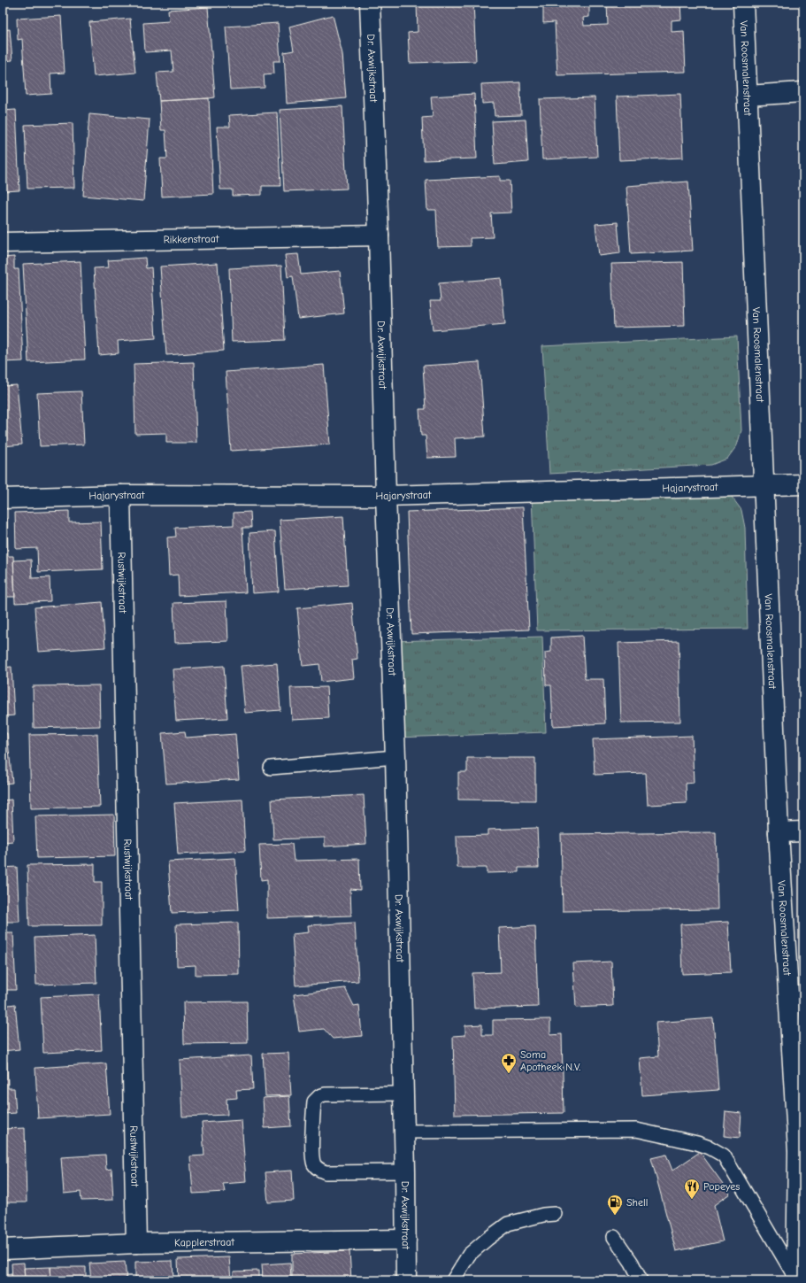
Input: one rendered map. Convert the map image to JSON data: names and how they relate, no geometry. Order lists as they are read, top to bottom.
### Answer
{
  "streets": {
    "street": [
      "Dr. Axwijkstraat",
      "Van Roosmalenstraat",
      "Rikkenstraat",
      "Hajarystraat",
      "Rustwijkstraat",
      "Kapplerstraat"
    ]
  },
  "crossings": [
    ["Dr. Axwijkstraat", "Rikkenstraat"],
    ["Dr. Axwijkstraat", "Hajarystraat"],
    ["Dr. Axwijkstraat", "Kapplerstraat"],
    ["Van Roosmalenstraat", "Hajarystraat"],
    ["Hajarystraat", "Rustwijkstraat"],
    ["Rustwijkstraat", "Kapplerstraat"]
  ],
  "places": {
    "pharmacy": ["Soma Apotheek N.V."],
    "restaurant": ["Popeyes"],
    "fuel station": ["Shell"]
  }
}
